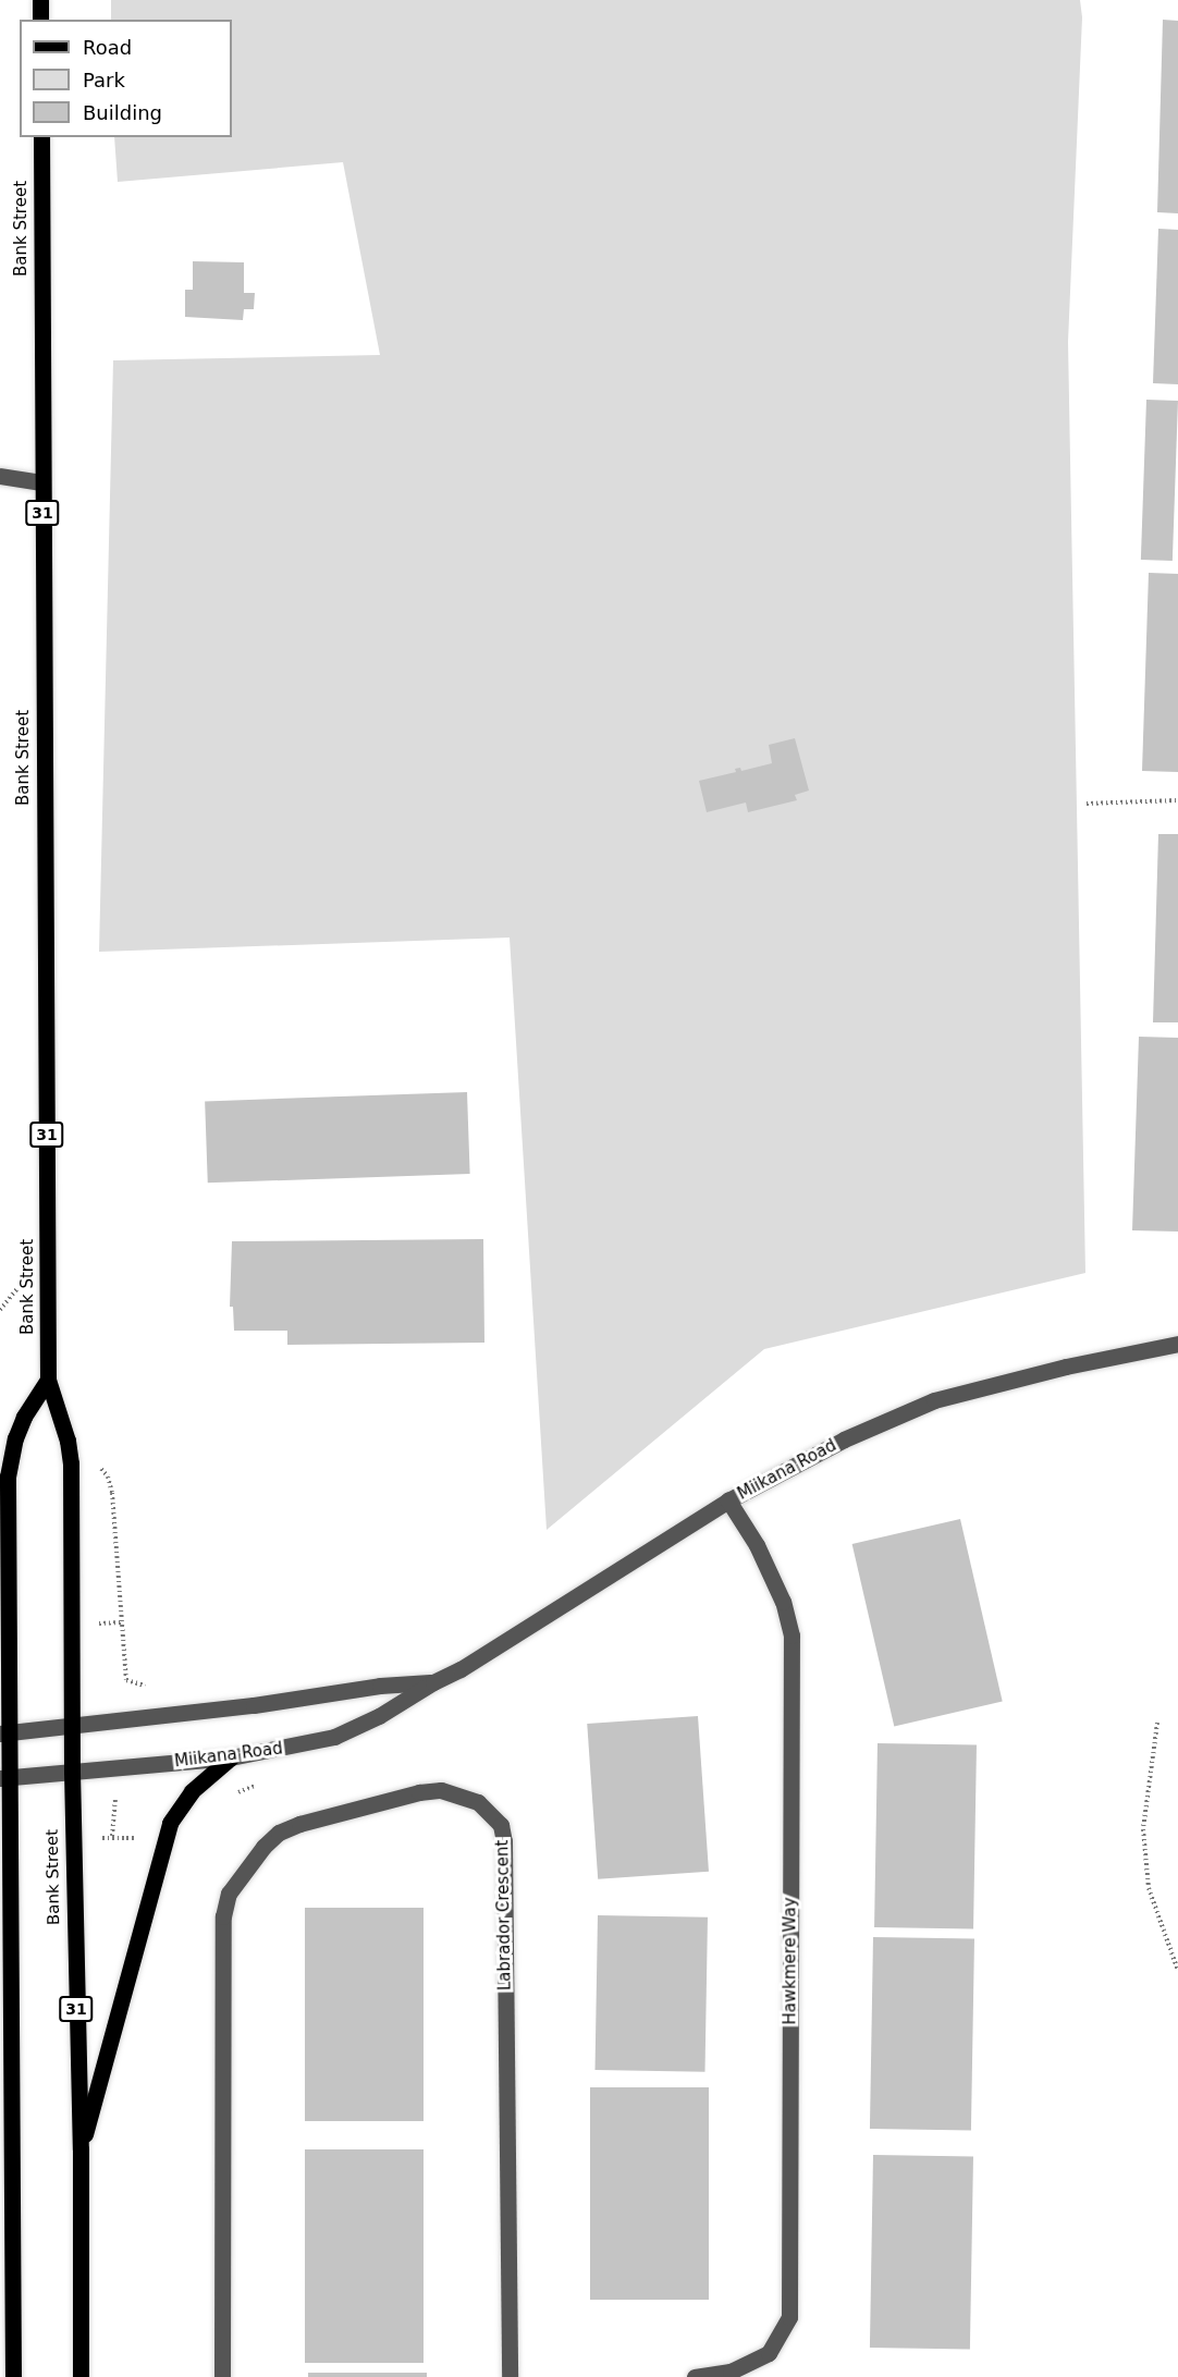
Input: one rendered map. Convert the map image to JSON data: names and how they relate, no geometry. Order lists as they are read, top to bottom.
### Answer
{
  "streets": {
    "main road": ["Bank Street", "31"],
    "street": ["Miikana Road", "Labrador Crescent", "Hawkmere Way"]
  },
  "crossings": [
    ["Bank Street", "Miikana Road"],
    ["Miikana Road", "Hawkmere Way"]
  ],
  "legend": ["Road", "Park", "Building"]
}
